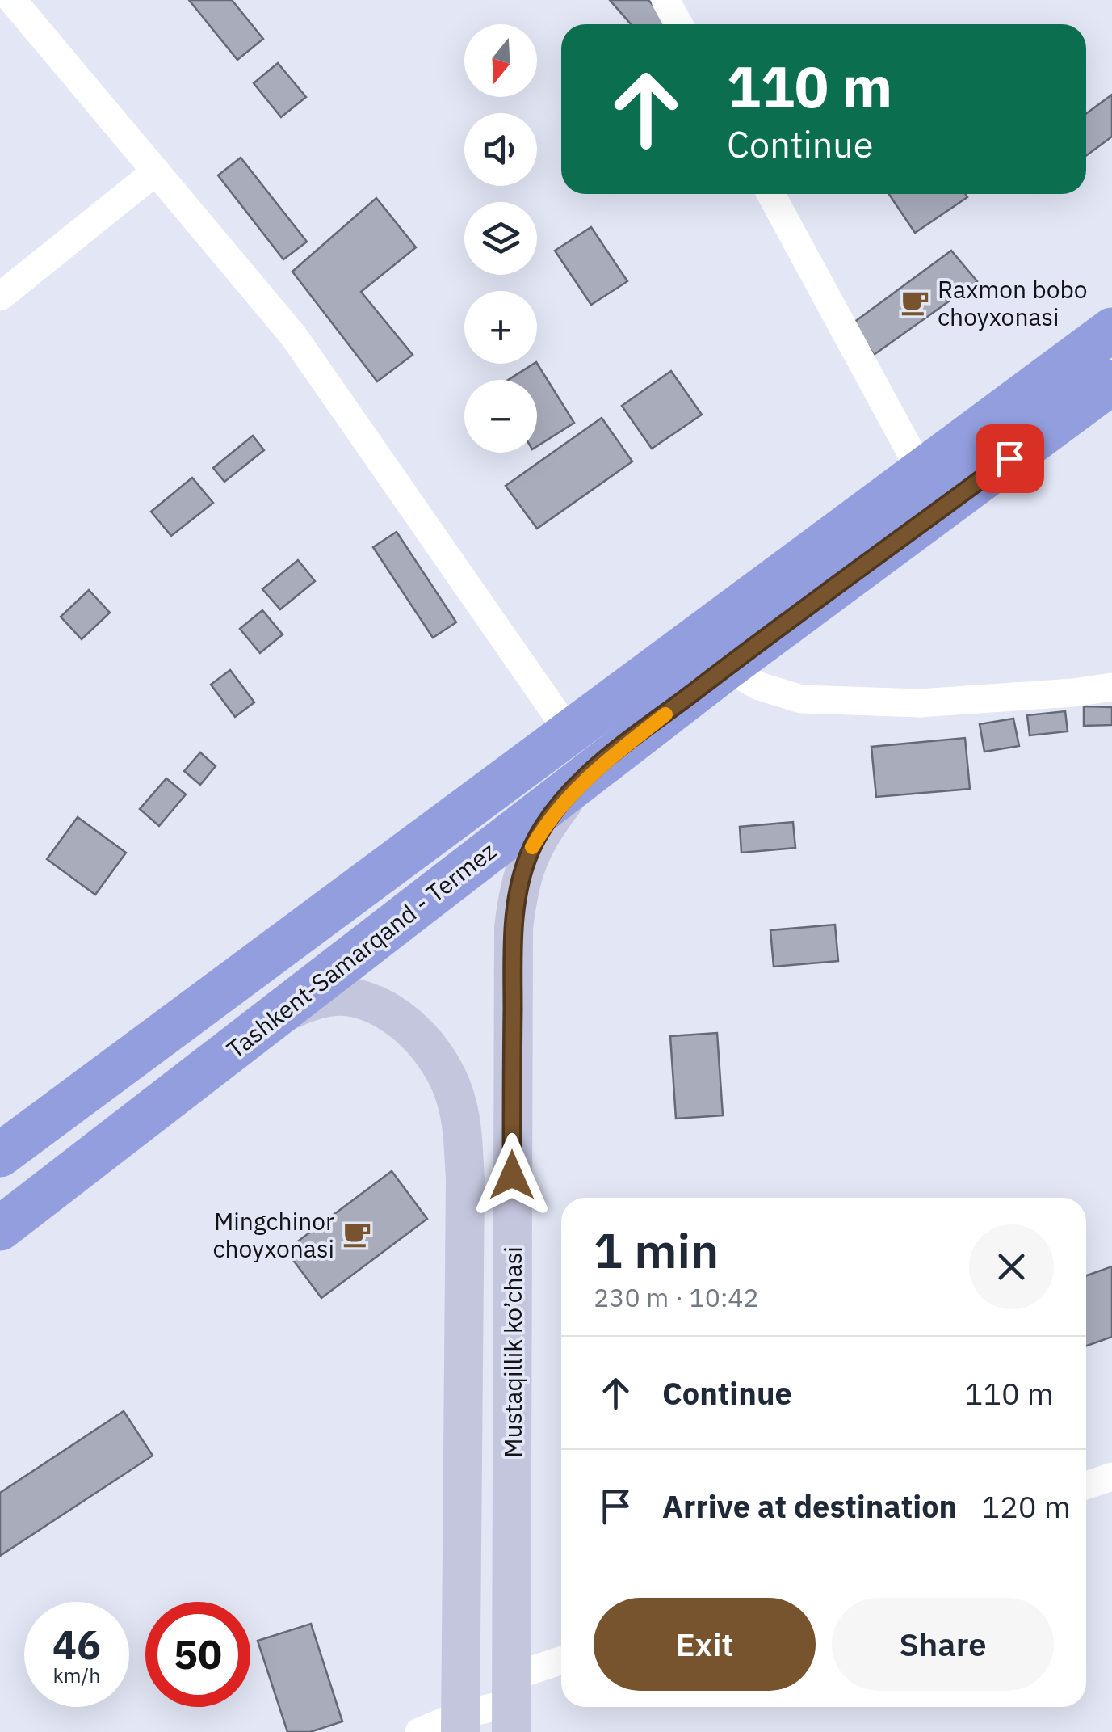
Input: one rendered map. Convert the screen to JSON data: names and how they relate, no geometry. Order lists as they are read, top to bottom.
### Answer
{
  "streets": {
    "highway": ["Tashkent-Samarqand - Termez"],
    "main road": ["Mustaqillik ko’chasi"]
  },
  "crossings": [
    ["Tashkent-Samarqand - Termez", "Mustaqillik ko’chasi"]
  ],
  "places": {
    "cafe": ["Raxmon bobo choyxonasi", "Mingchinor choyxonasi"]
  },
  "north": "bottom",
  "page": {
    "map_buttons": ["+", "−"],
    "turn": ["110 m", "Continue"],
    "heading": ["1 min", "230 m · 10:42"],
    "list": [
      {
        "name": "Continue",
        "value": "110 m"
      },
      {
        "name": "Arrive at destination",
        "value": "120 m"
      }
    ],
    "buttons": ["Exit", "Share"],
    "speed": "46 km/h",
    "limit": "50"
  }
}
